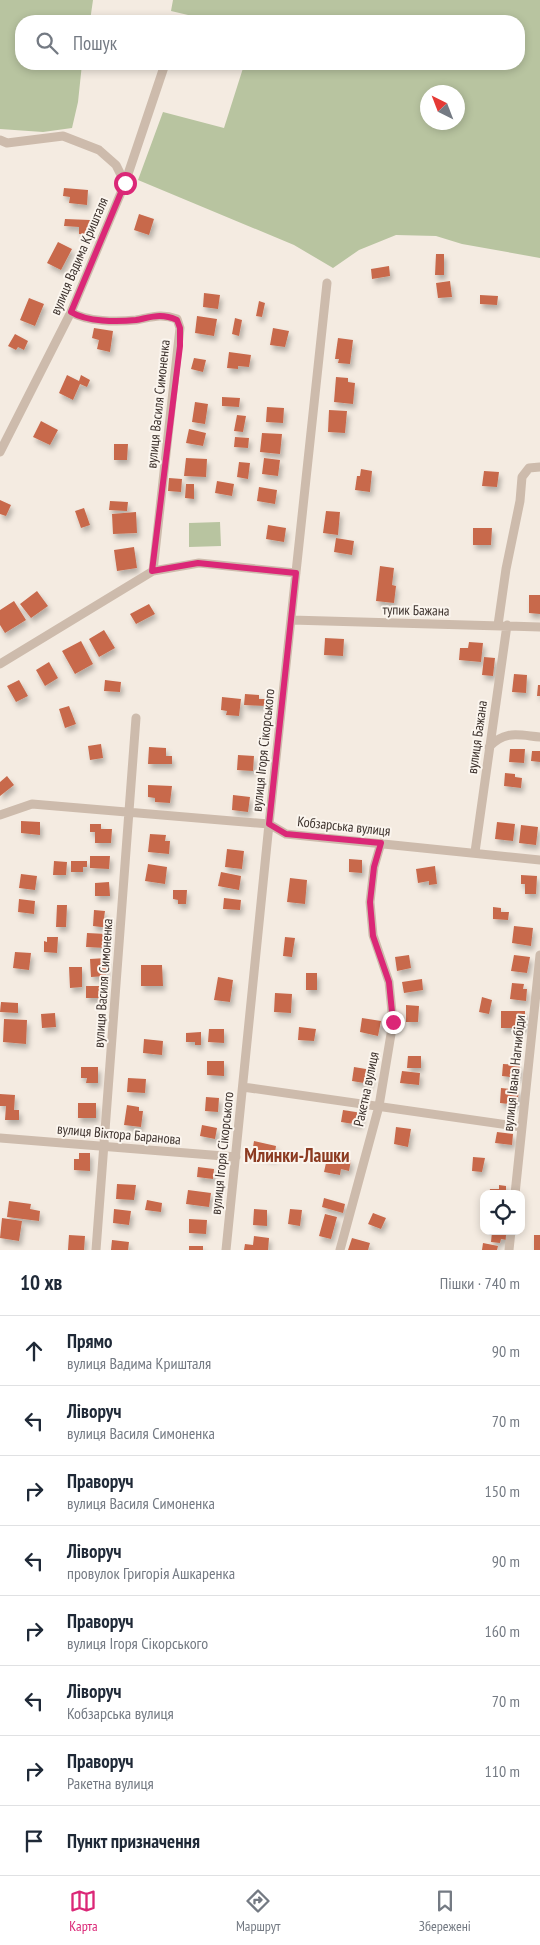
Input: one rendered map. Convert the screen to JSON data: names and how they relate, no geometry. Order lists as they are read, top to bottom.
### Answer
{
  "streets": {
    "street": [
      "вулиця Вадима Кришталя",
      "вулиця Василя Симоненка",
      "тупик Бажана",
      "вулиця Бажана",
      "вулиця Ігоря Сікорського",
      "Кобзарська вулиця",
      "вулиця Івана Нагнибіди",
      "Ракетна вулиця",
      "вулиця Віктора Баранова"
    ]
  },
  "crossings": [
    ["вулиця Вадима Кришталя", "вулиця Василя Симоненка"],
    ["вулиця Василя Симоненка", "Кобзарська вулиця"],
    ["вулиця Василя Симоненка", "вулиця Віктора Баранова"],
    ["тупик Бажана", "вулиця Бажана"],
    ["тупик Бажана", "вулиця Ігоря Сікорського"],
    ["вулиця Бажана", "Кобзарська вулиця"],
    ["вулиця Ігоря Сікорського", "Кобзарська вулиця"],
    ["вулиця Ігоря Сікорського", "вулиця Віктора Баранова"],
    ["Кобзарська вулиця", "Ракетна вулиця"]
  ],
  "districts": ["Млинки-Лашки"],
  "north": "top left",
  "page": {
    "search": "Пошук",
    "heading": ["10 хв", "Пішки · 740 m"],
    "list": [
      ["Прямо", "вулиця Вадима Кришталя", "90 m"],
      ["Ліворуч", "вулиця Василя Симоненка", "70 m"],
      ["Праворуч", "вулиця Василя Симоненка", "150 m"],
      ["Ліворуч", "провулок Григорія Ашкаренка", "90 m"],
      ["Праворуч", "вулиця Ігоря Сікорського", "160 m"],
      ["Ліворуч", "Кобзарська вулиця", "70 m"],
      ["Праворуч", "Ракетна вулиця", "110 m"],
      "Пункт призначення"
    ],
    "nav": ["Карта", "Маршрут", "Збережені"]
  }
}
